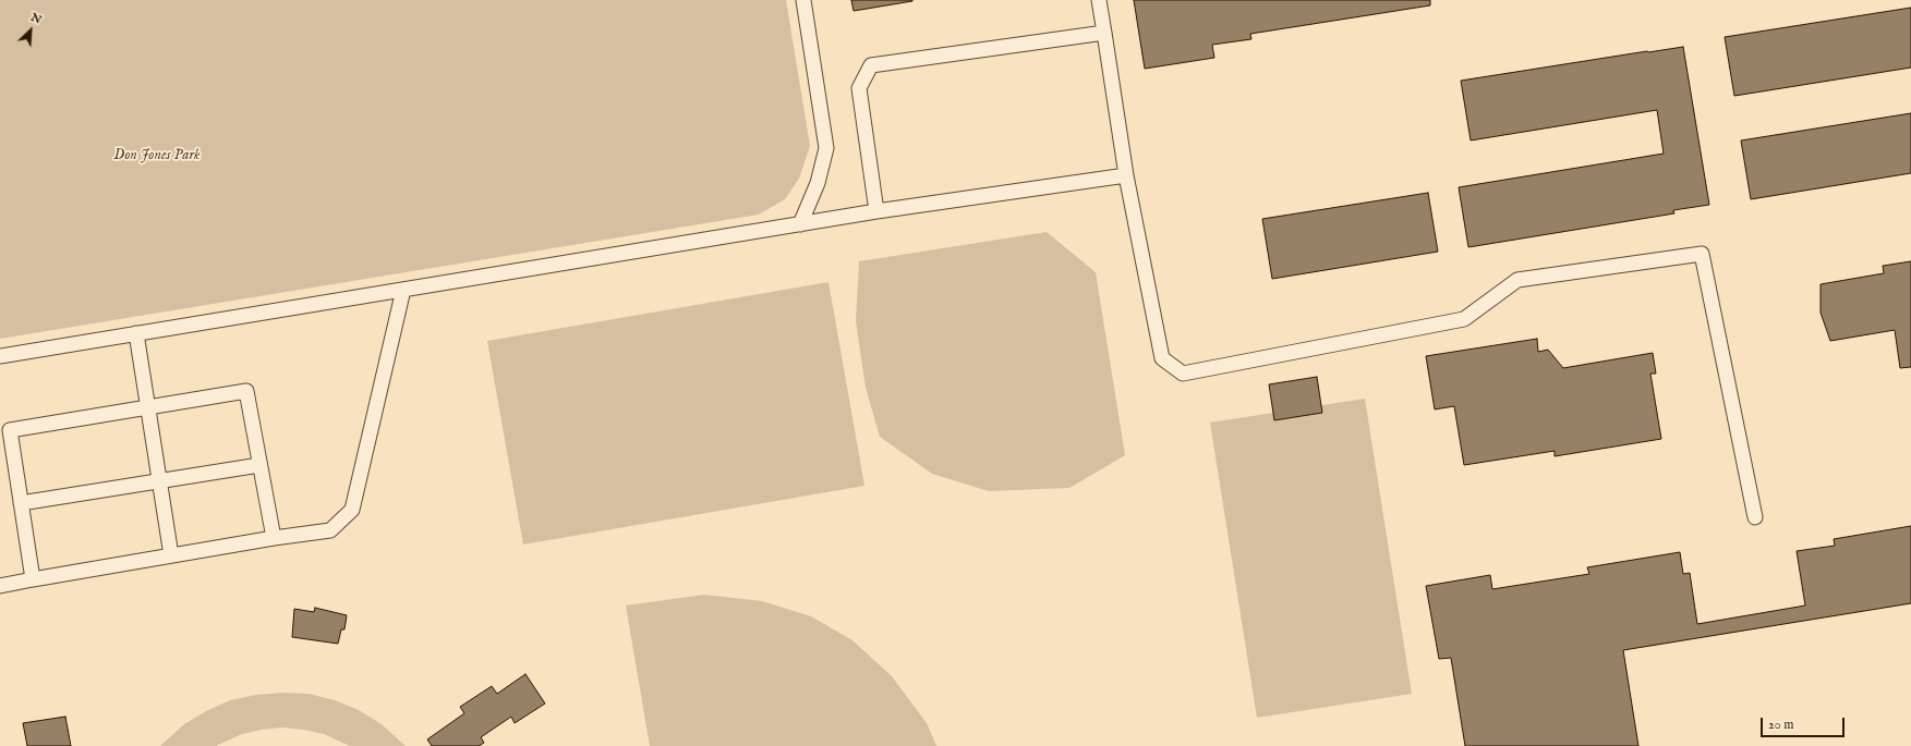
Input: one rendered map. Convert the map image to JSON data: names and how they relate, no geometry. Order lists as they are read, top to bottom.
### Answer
{
  "parks": ["Don Jones Park"],
  "scale_bar": "20 m",
  "north": "top right"
}
